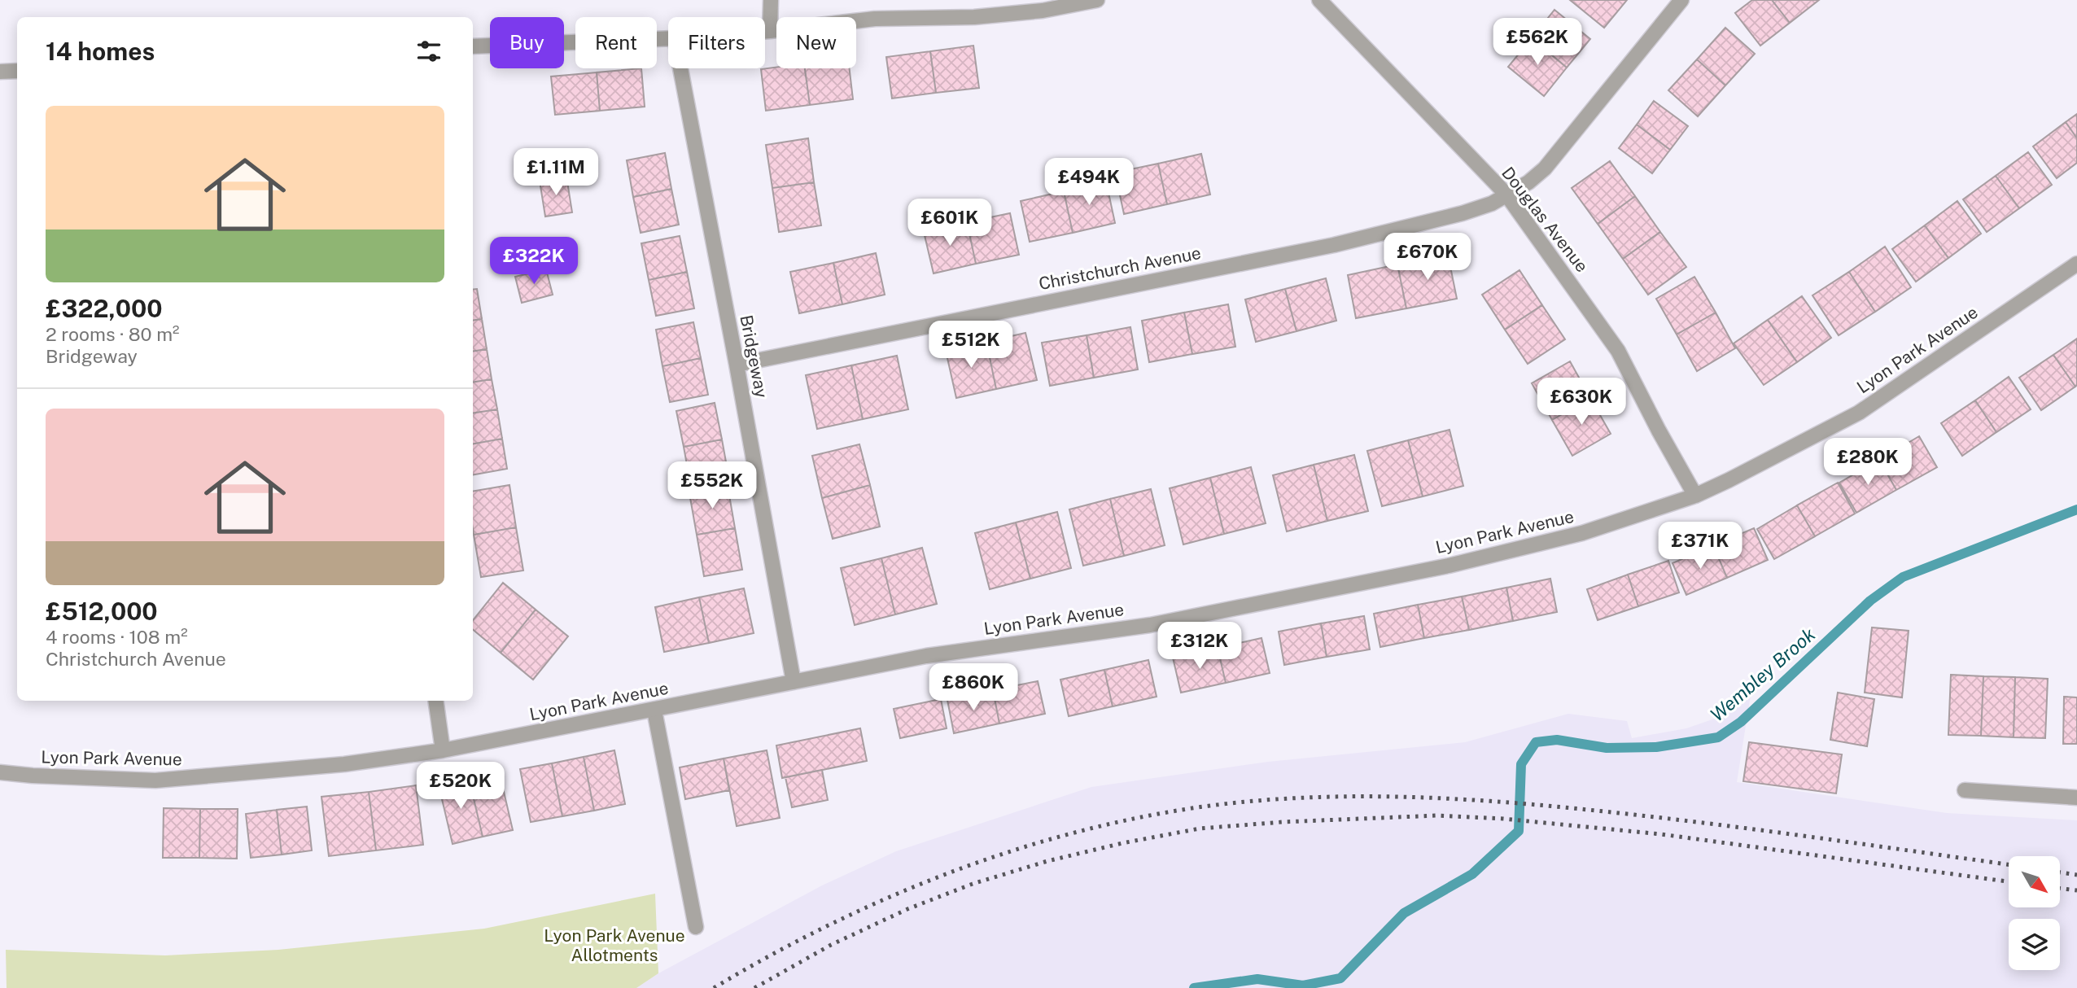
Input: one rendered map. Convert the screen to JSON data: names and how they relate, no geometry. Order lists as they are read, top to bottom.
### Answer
{
  "streets": {
    "street": [
      "Douglas Avenue",
      "Christchurch Avenue",
      "Lyon Park Avenue",
      "Bridgeway"
    ]
  },
  "crossings": [
    ["Douglas Avenue", "Christchurch Avenue"],
    ["Douglas Avenue", "Lyon Park Avenue"],
    ["Christchurch Avenue", "Bridgeway"],
    ["Lyon Park Avenue", "Bridgeway"]
  ],
  "water": ["Wembley Brook"],
  "parks": ["Lyon Park Avenue Allotments"],
  "north": "bottom right",
  "page": {
    "chip": [
      "Buy",
      "Rent",
      "Filters",
      "New"
    ],
    "heading": "14 homes",
    "price": [
      "£562K",
      "£1.11M",
      "£494K",
      "£601K",
      "£670K",
      "£322K",
      "£512K",
      "£630K",
      "£280K",
      "£552K",
      "£371K",
      "£312K",
      "£860K",
      "£520K"
    ],
    "list": [
      {
        "name": "£322,000",
        "note": "2 rooms · 80 m² · Bridgeway"
      },
      {
        "name": "£512,000",
        "note": "4 rooms · 108 m² · Christchurch Avenue"
      }
    ]
  }
}
